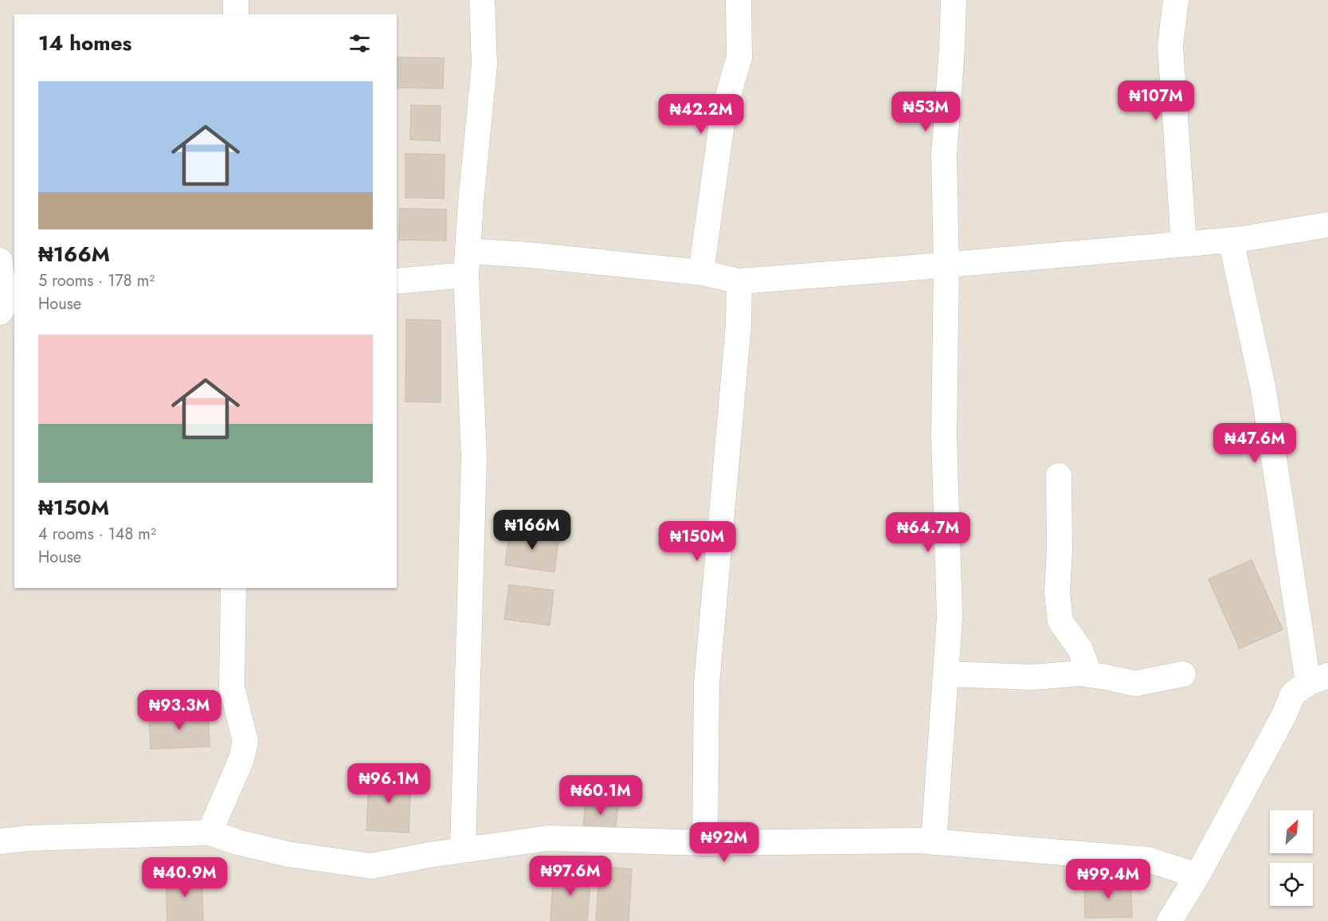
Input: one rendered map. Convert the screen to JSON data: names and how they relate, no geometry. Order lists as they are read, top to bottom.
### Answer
{
  "north": "top right",
  "page": {
    "heading": "14 homes",
    "list": [
      {
        "name": "₦166M",
        "note": "5 rooms · 178 m² · House"
      },
      {
        "name": "₦150M",
        "note": "4 rooms · 148 m² · House"
      }
    ],
    "price": [
      "₦107M",
      "₦53M",
      "₦42.2M",
      "₦47.6M",
      "₦166M",
      "₦64.7M",
      "₦150M",
      "₦93.3M",
      "₦96.1M",
      "₦60.1M",
      "₦92M",
      "₦97.6M",
      "₦40.9M",
      "₦99.4M"
    ]
  }
}
